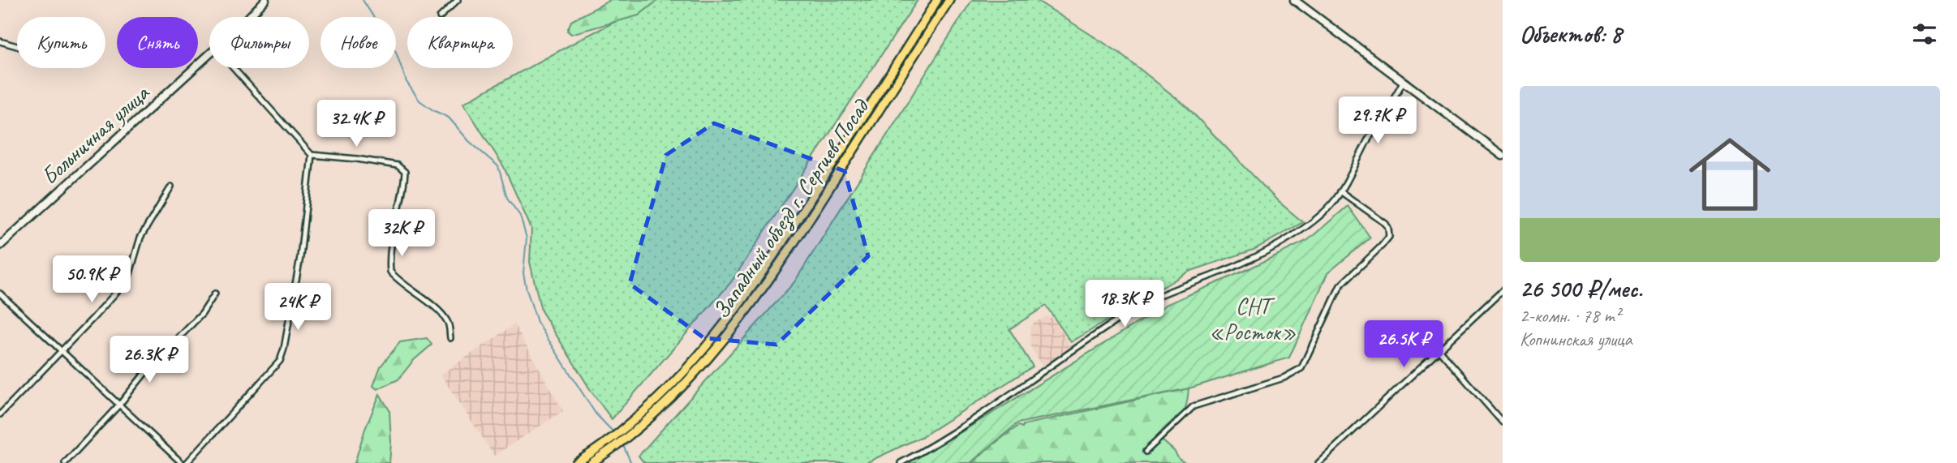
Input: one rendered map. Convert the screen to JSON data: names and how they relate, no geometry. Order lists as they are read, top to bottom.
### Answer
{
  "streets": {
    "main road": ["Западный объезд г. Сергиев Посад"],
    "street": ["Больничная улица"]
  },
  "parks": ["СНТ «Росток»"],
  "page": {
    "heading": "Объектов: 8",
    "chip": [
      "Купить",
      "Снять",
      "Фильтры",
      "Новое",
      "Квартира"
    ],
    "list": [
      {
        "name": "26 500 ₽/мес.",
        "note": "2-комн. · 78 m² · Копнинская улица"
      }
    ],
    "price": [
      "29.7K ₽",
      "32.4K ₽",
      "32K ₽",
      "50.9K ₽",
      "18.3K ₽",
      "24K ₽",
      "26.5K ₽",
      "26.3K ₽"
    ]
  }
}
